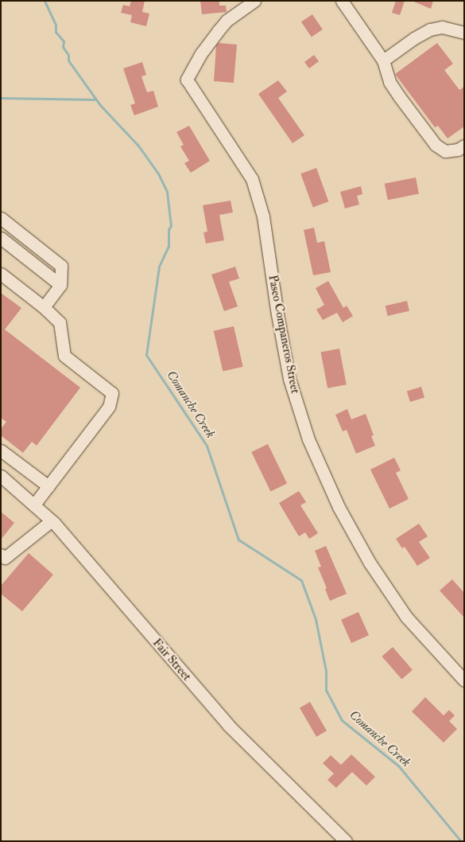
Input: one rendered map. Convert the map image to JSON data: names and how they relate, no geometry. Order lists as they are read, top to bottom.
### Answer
{
  "streets": {
    "street": ["Paseo Companeros Street", "Fair Street"]
  },
  "water": ["Comanche Creek"]
}
